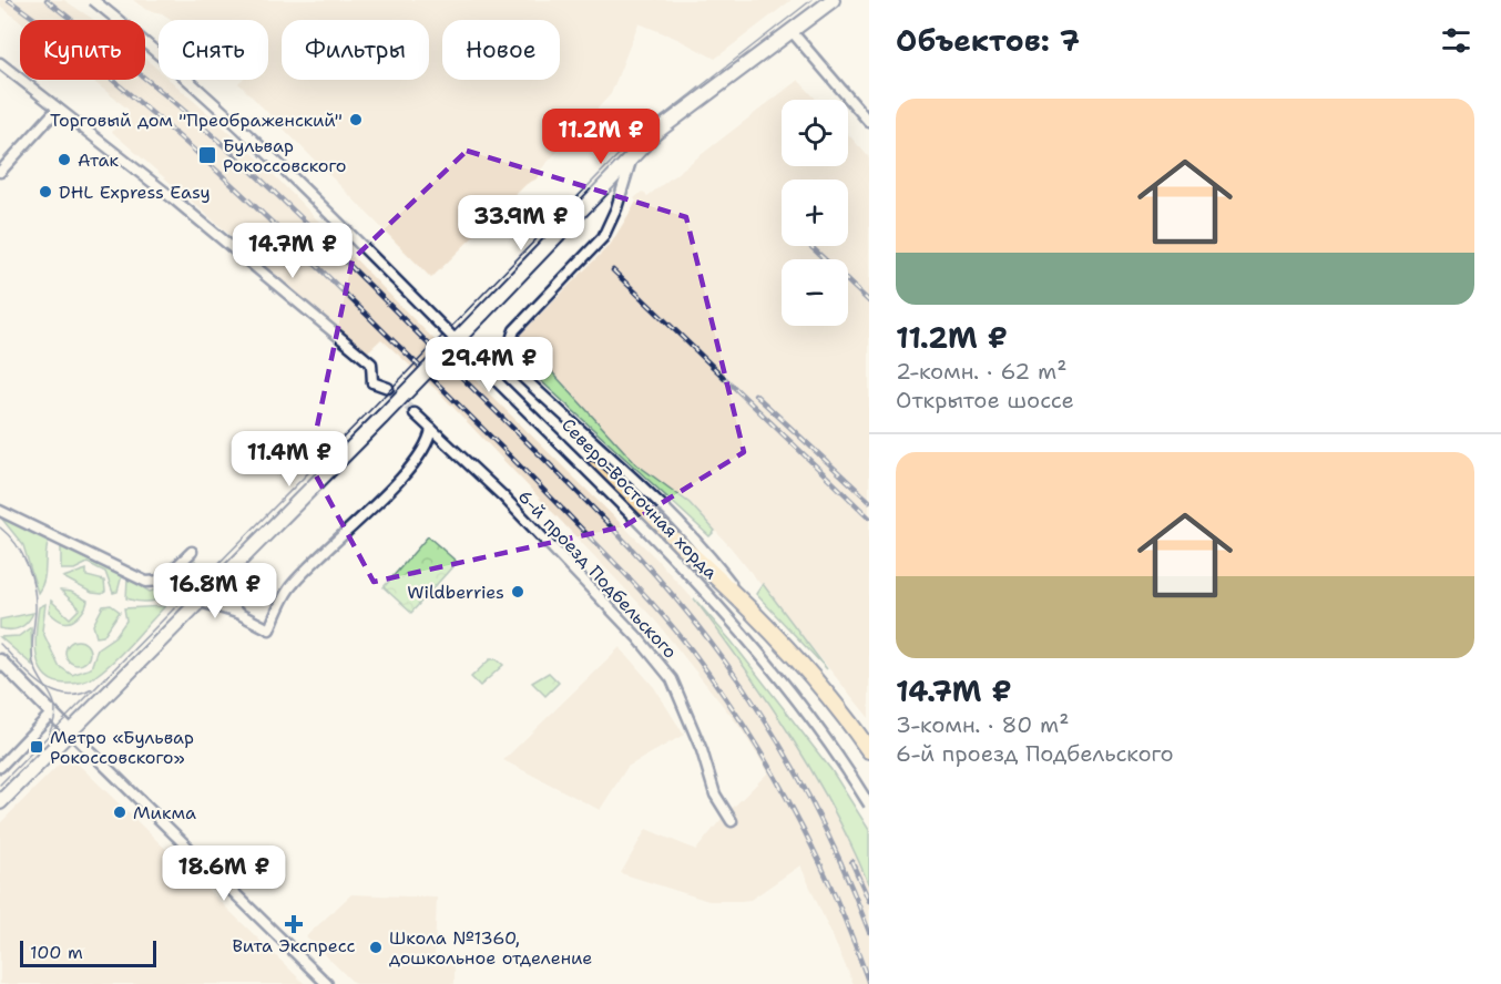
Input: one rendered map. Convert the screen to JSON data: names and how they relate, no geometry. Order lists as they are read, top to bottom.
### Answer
{
  "streets": {
    "main road": ["Северо-Восточная хорда"],
    "street": ["6-й проезд Подбельского"]
  },
  "places": {
    "other": [
      "Торговый дом \"Преображенский\"",
      "Атак",
      "DHL Express Easy",
      "Wildberries",
      "Микма",
      "Школа №1360, дошкольное отделение"
    ],
    "transit": ["Бульвар Рокоссовского", "Метро «Бульвар Рокоссовского»"],
    "health": ["Вита Экспресс"]
  },
  "scale_bar": "100 m",
  "page": {
    "heading": "Объектов: 7",
    "chip": [
      "Купить",
      "Снять",
      "Фильтры",
      "Новое"
    ],
    "list": [
      {
        "name": "11.2M ₽",
        "note": "2-комн. · 62 m² · Открытое шоссе"
      },
      {
        "name": "14.7M ₽",
        "note": "3-комн. · 80 m² · 6-й проезд Подбельского"
      }
    ],
    "map_buttons": ["+", "−"],
    "price": [
      "11.2M ₽",
      "33.9M ₽",
      "14.7M ₽",
      "29.4M ₽",
      "11.4M ₽",
      "16.8M ₽",
      "18.6M ₽"
    ],
    "scale": "100 m"
  }
}
